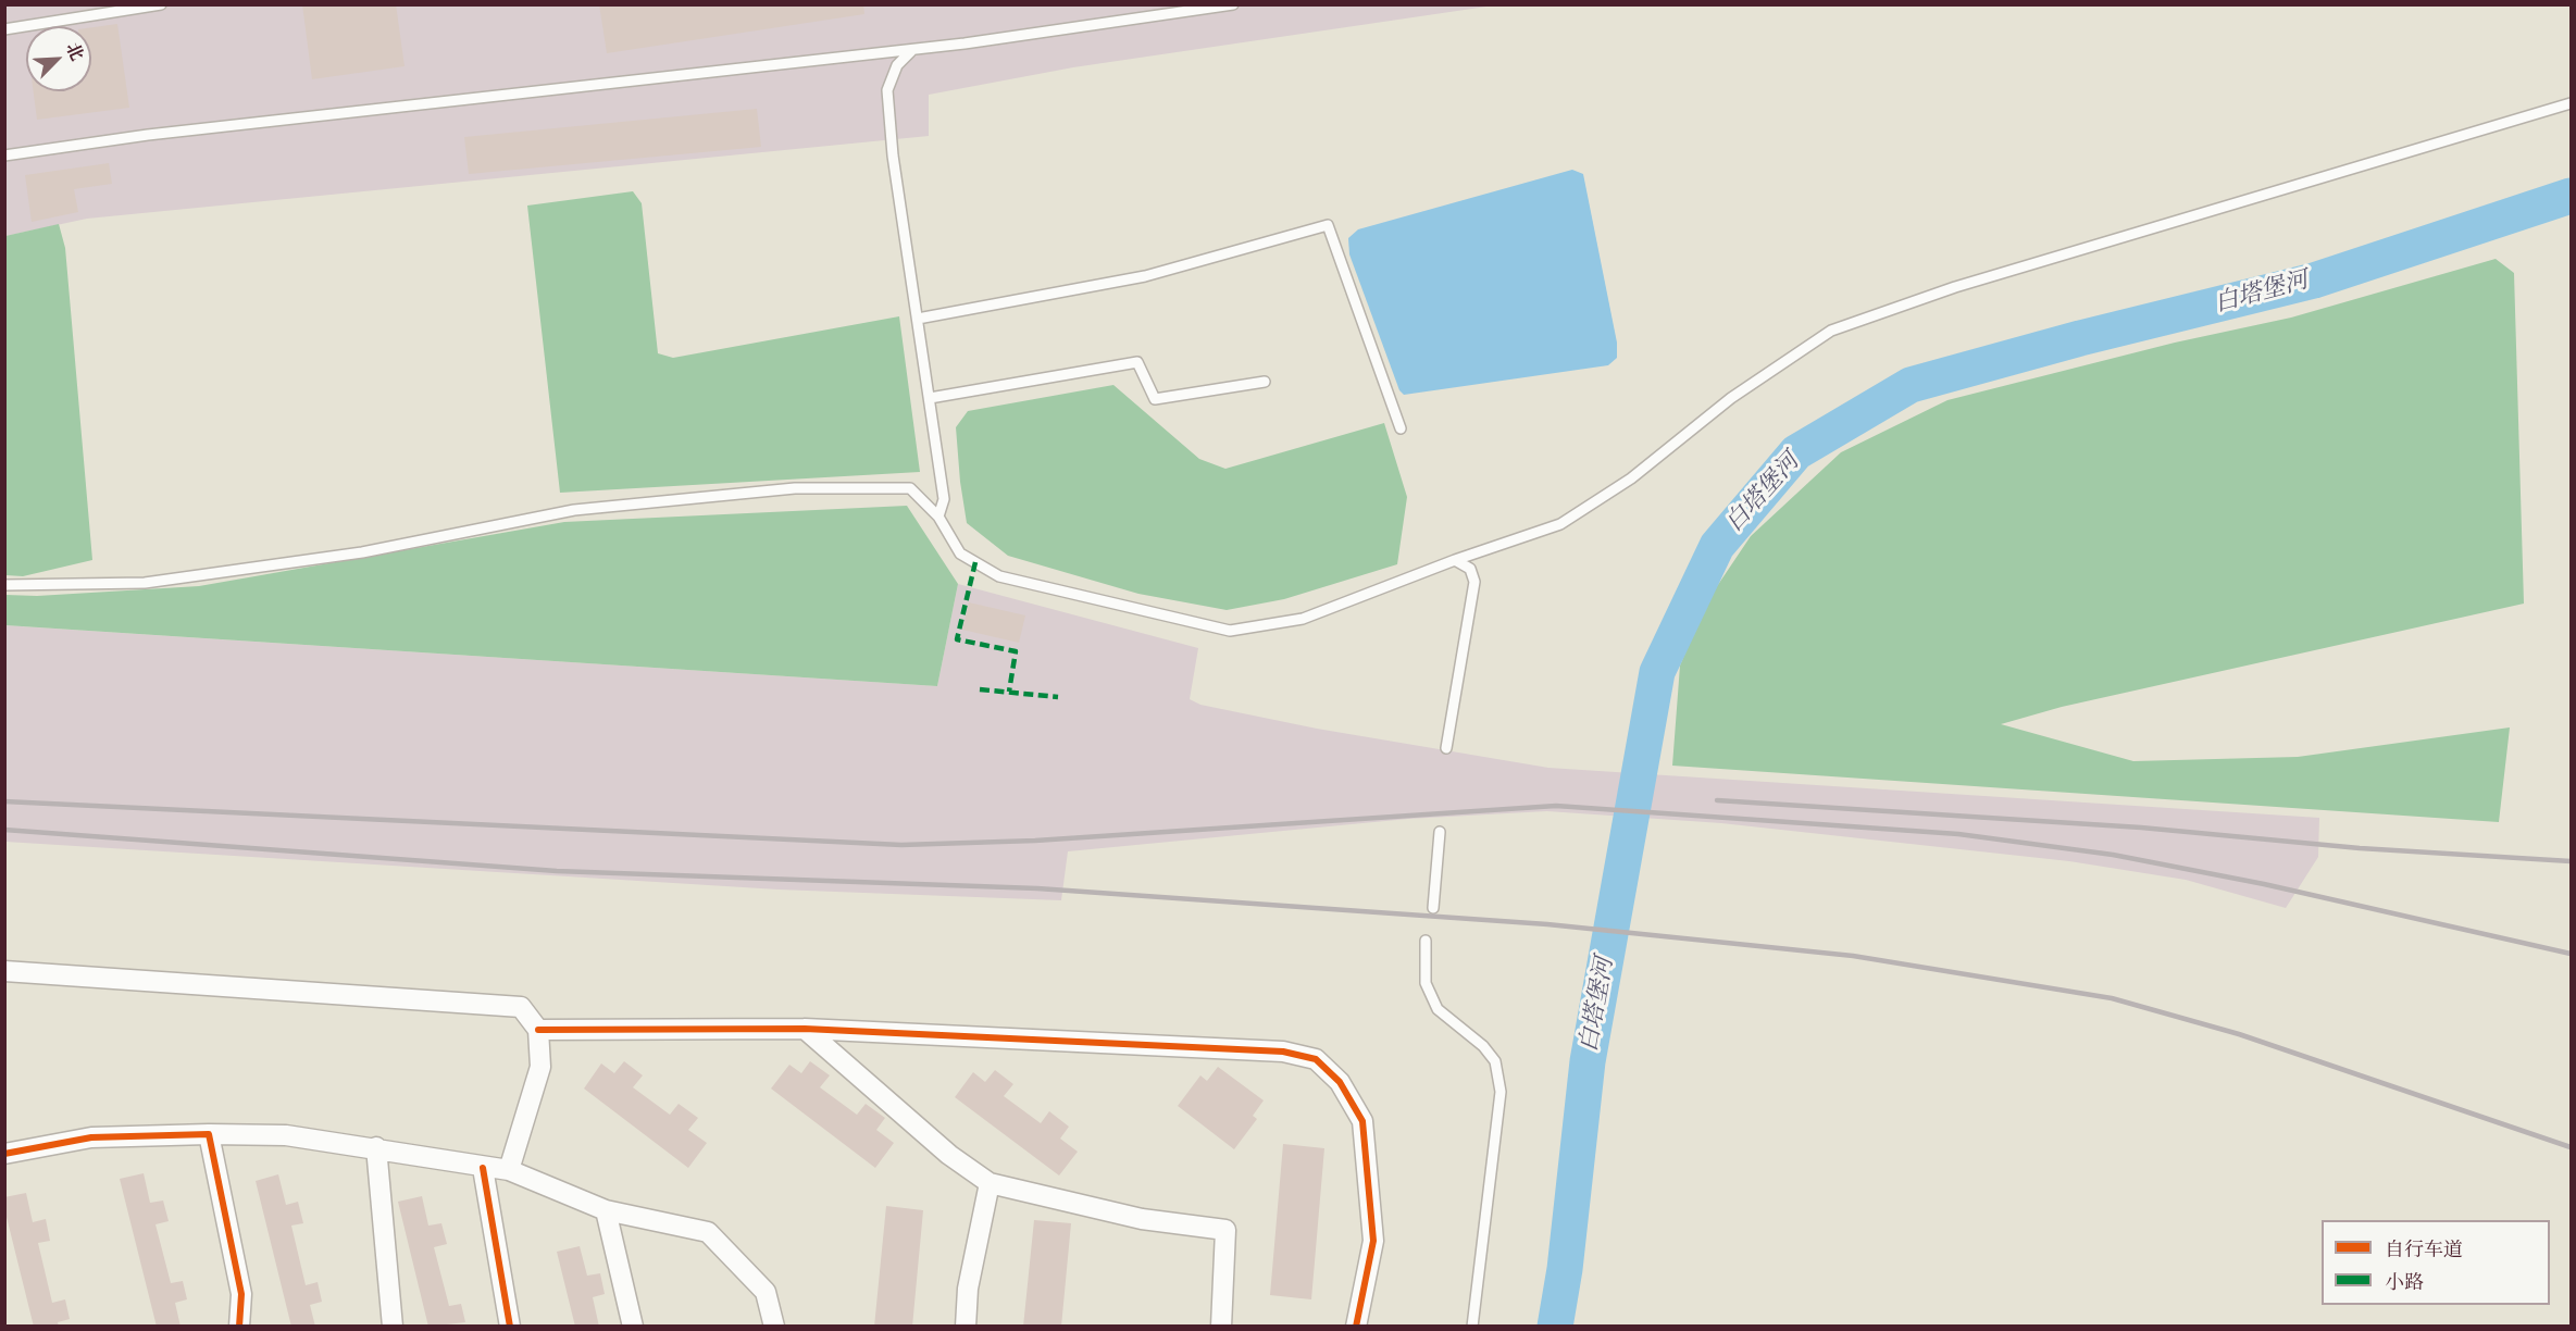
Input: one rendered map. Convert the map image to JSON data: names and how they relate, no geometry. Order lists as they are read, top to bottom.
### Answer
{
  "water": ["白塔堡河"],
  "legend": ["自行车道", "小路"],
  "north": "top right"
}
